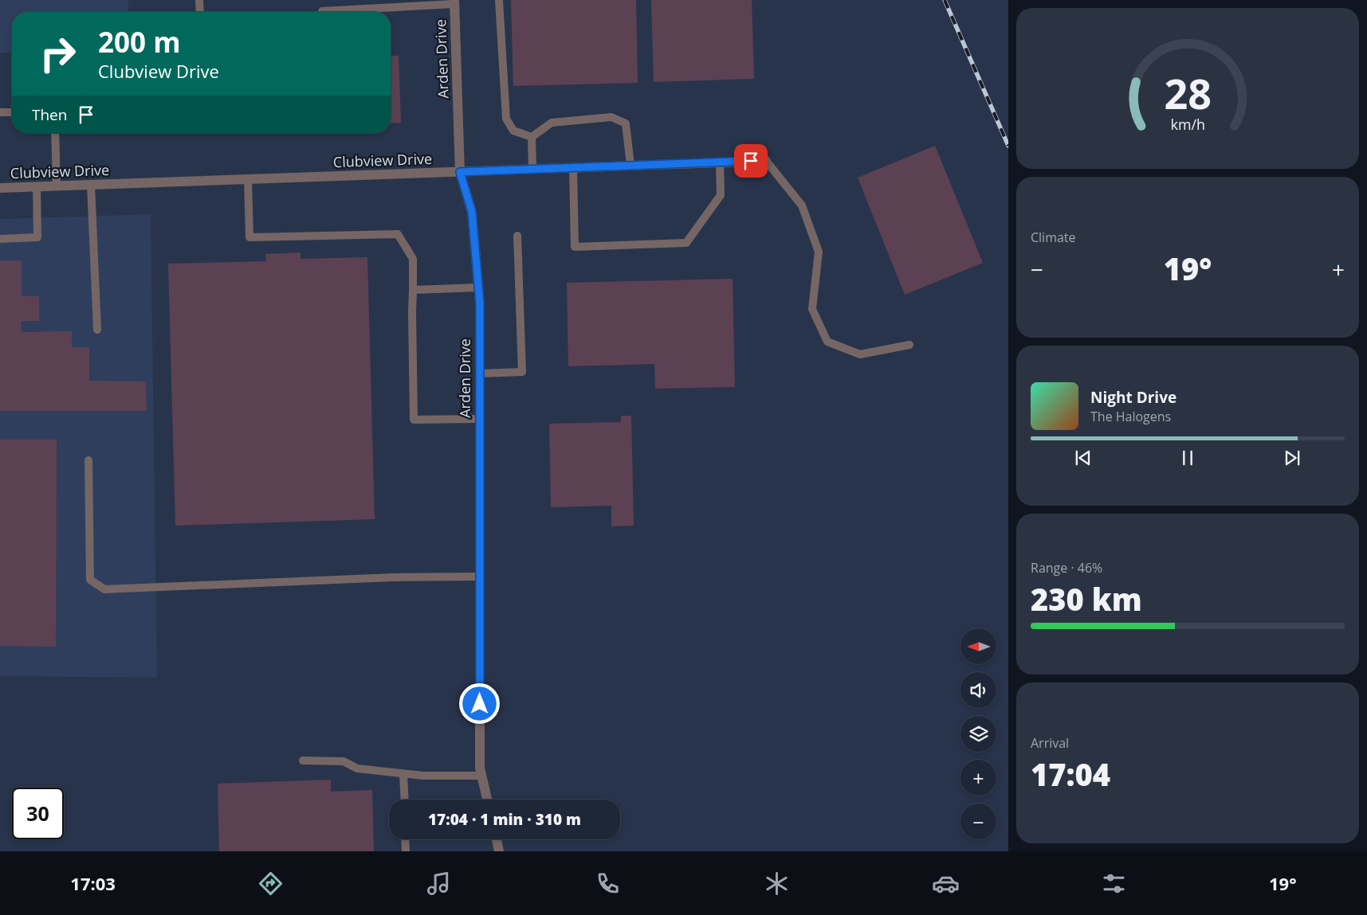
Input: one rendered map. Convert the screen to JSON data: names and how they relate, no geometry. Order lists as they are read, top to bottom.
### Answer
{
  "streets": {
    "street": ["Arden Drive", "Clubview Drive"]
  },
  "crossings": [
    ["Arden Drive", "Clubview Drive"]
  ],
  "north": "left",
  "page": {
    "turn": ["200 m", "Clubview Drive"],
    "then": "Then",
    "tile": [
      "Climate",
      ["Range · 46%", "230 km"],
      ["Arrival", "17:04"]
    ],
    "heat": ["−", "19°", "+"],
    "song": ["Night Drive", "The Halogens"],
    "map_buttons": ["+", "−"],
    "limit": "30",
    "trip": "17:04 · 1 min · 310 m",
    "tabs": ["17:03", "19°"],
    "gauge": ["28", "km/h"]
  }
}
